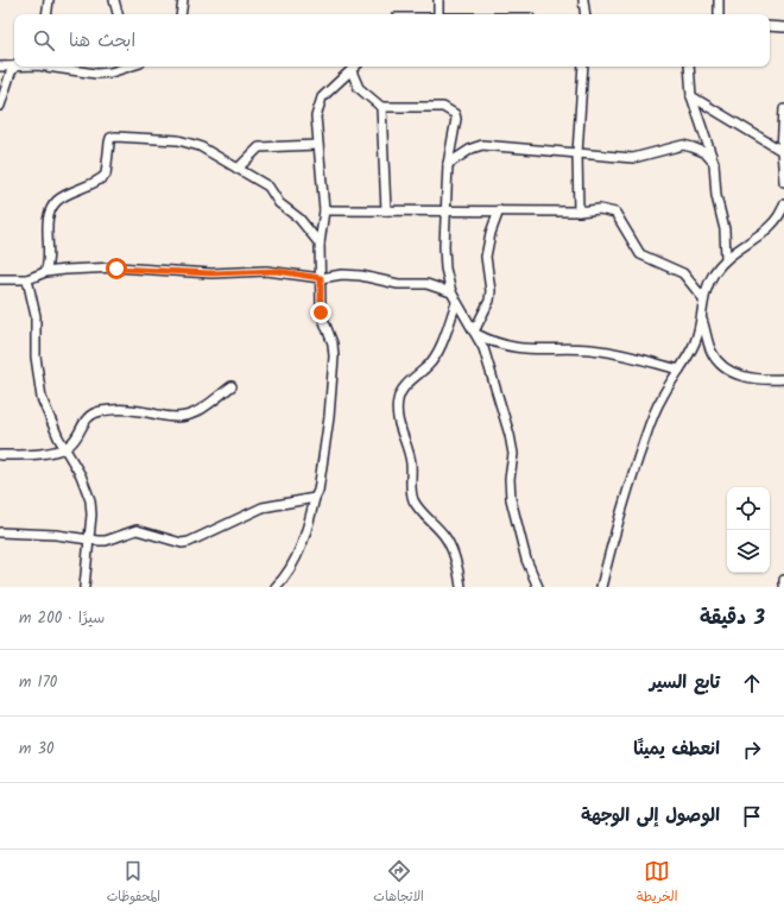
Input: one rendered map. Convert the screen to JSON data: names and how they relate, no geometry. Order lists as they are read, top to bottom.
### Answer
{
  "page": {
    "search": "ابحث هنا",
    "heading": ["3 دقيقة", "سيرًا · 200 m"],
    "list": [
      ["تابع السير", "170 m"],
      ["انعطف يمينًا", "30 m"],
      "الوصول إلى الوجهة"
    ],
    "nav": ["الخريطة", "الاتجاهات", "المحفوظات"]
  }
}
